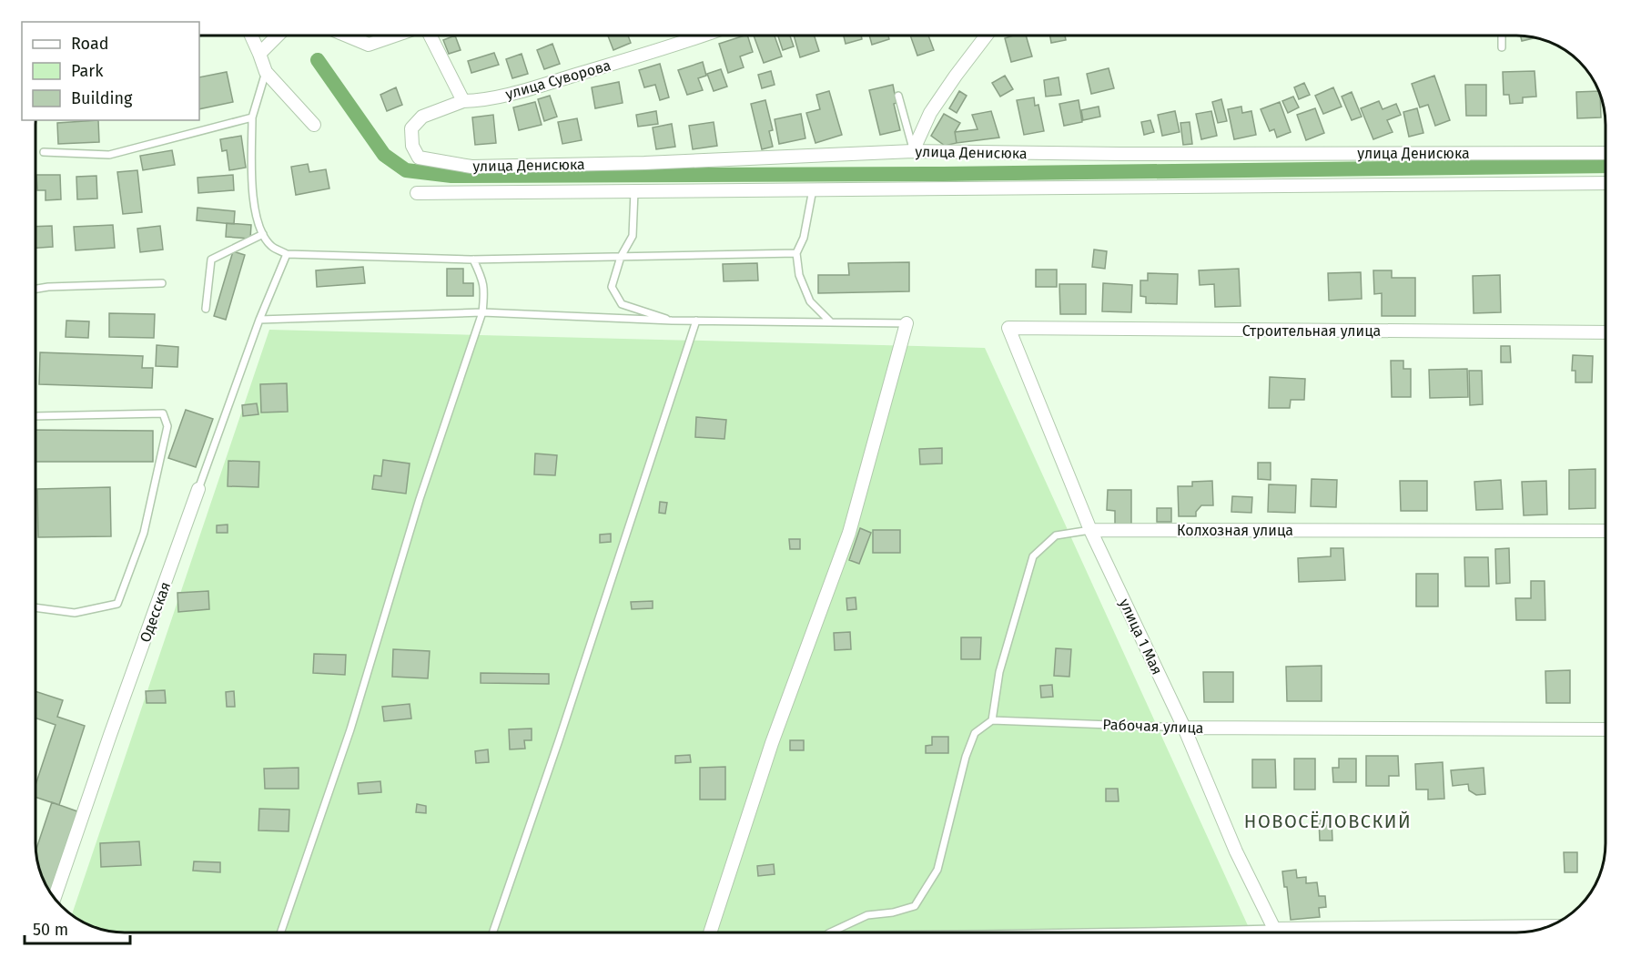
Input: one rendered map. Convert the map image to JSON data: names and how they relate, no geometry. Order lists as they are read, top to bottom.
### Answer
{
  "streets": {
    "street": [
      "улица Суворова",
      "улица Денисюка",
      "Строительная улица",
      "Колхозная улица",
      "Одесская",
      "улица 1 Мая",
      "Рабочая улица"
    ]
  },
  "crossings": [
    ["улица Суворова", "улица Денисюка"],
    ["Строительная улица", "улица 1 Мая"],
    ["Колхозная улица", "улица 1 Мая"],
    ["Колхозная улица", "Рабочая улица"],
    ["улица 1 Мая", "Рабочая улица"]
  ],
  "districts": ["НОВОСЁЛОВСКИЙ"],
  "legend": ["Road", "Park", "Building"],
  "scale_bar": "50 m"
}
